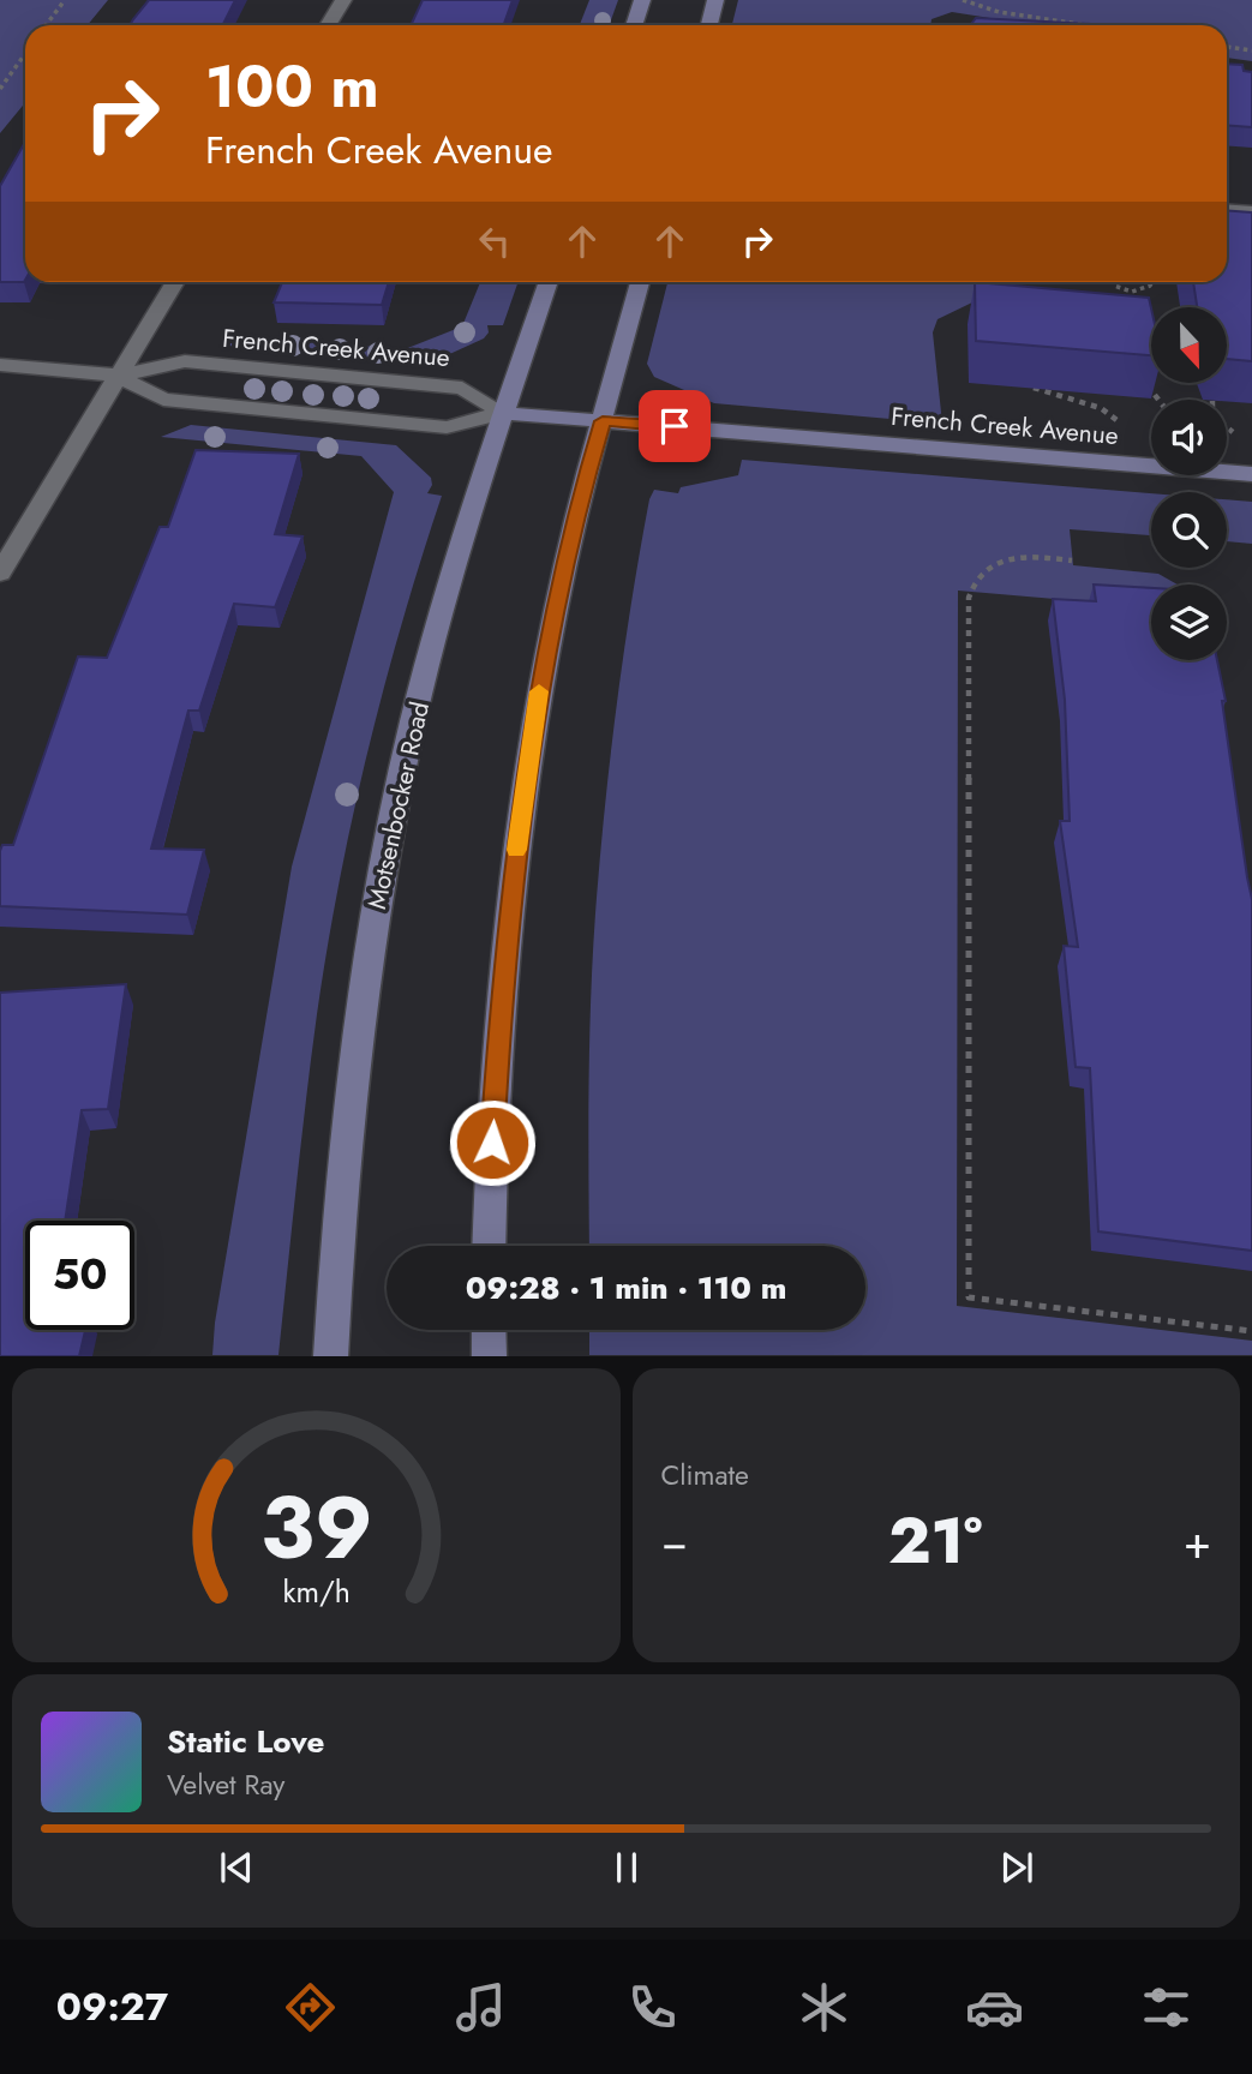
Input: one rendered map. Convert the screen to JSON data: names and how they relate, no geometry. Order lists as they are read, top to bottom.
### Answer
{
  "streets": {
    "main road": ["French Creek Avenue", "Motsenbocker Road"]
  },
  "crossings": [
    ["French Creek Avenue", "Motsenbocker Road"]
  ],
  "north": "bottom",
  "page": {
    "turn": ["100 m", "French Creek Avenue"],
    "limit": "50",
    "trip": "09:28 · 1 min · 110 m",
    "tile": "Climate",
    "heat": ["−", "21°", "+"],
    "song": ["Static Love", "Velvet Ray"],
    "tabs": "09:27",
    "gauge": ["39", "km/h"]
  }
}
